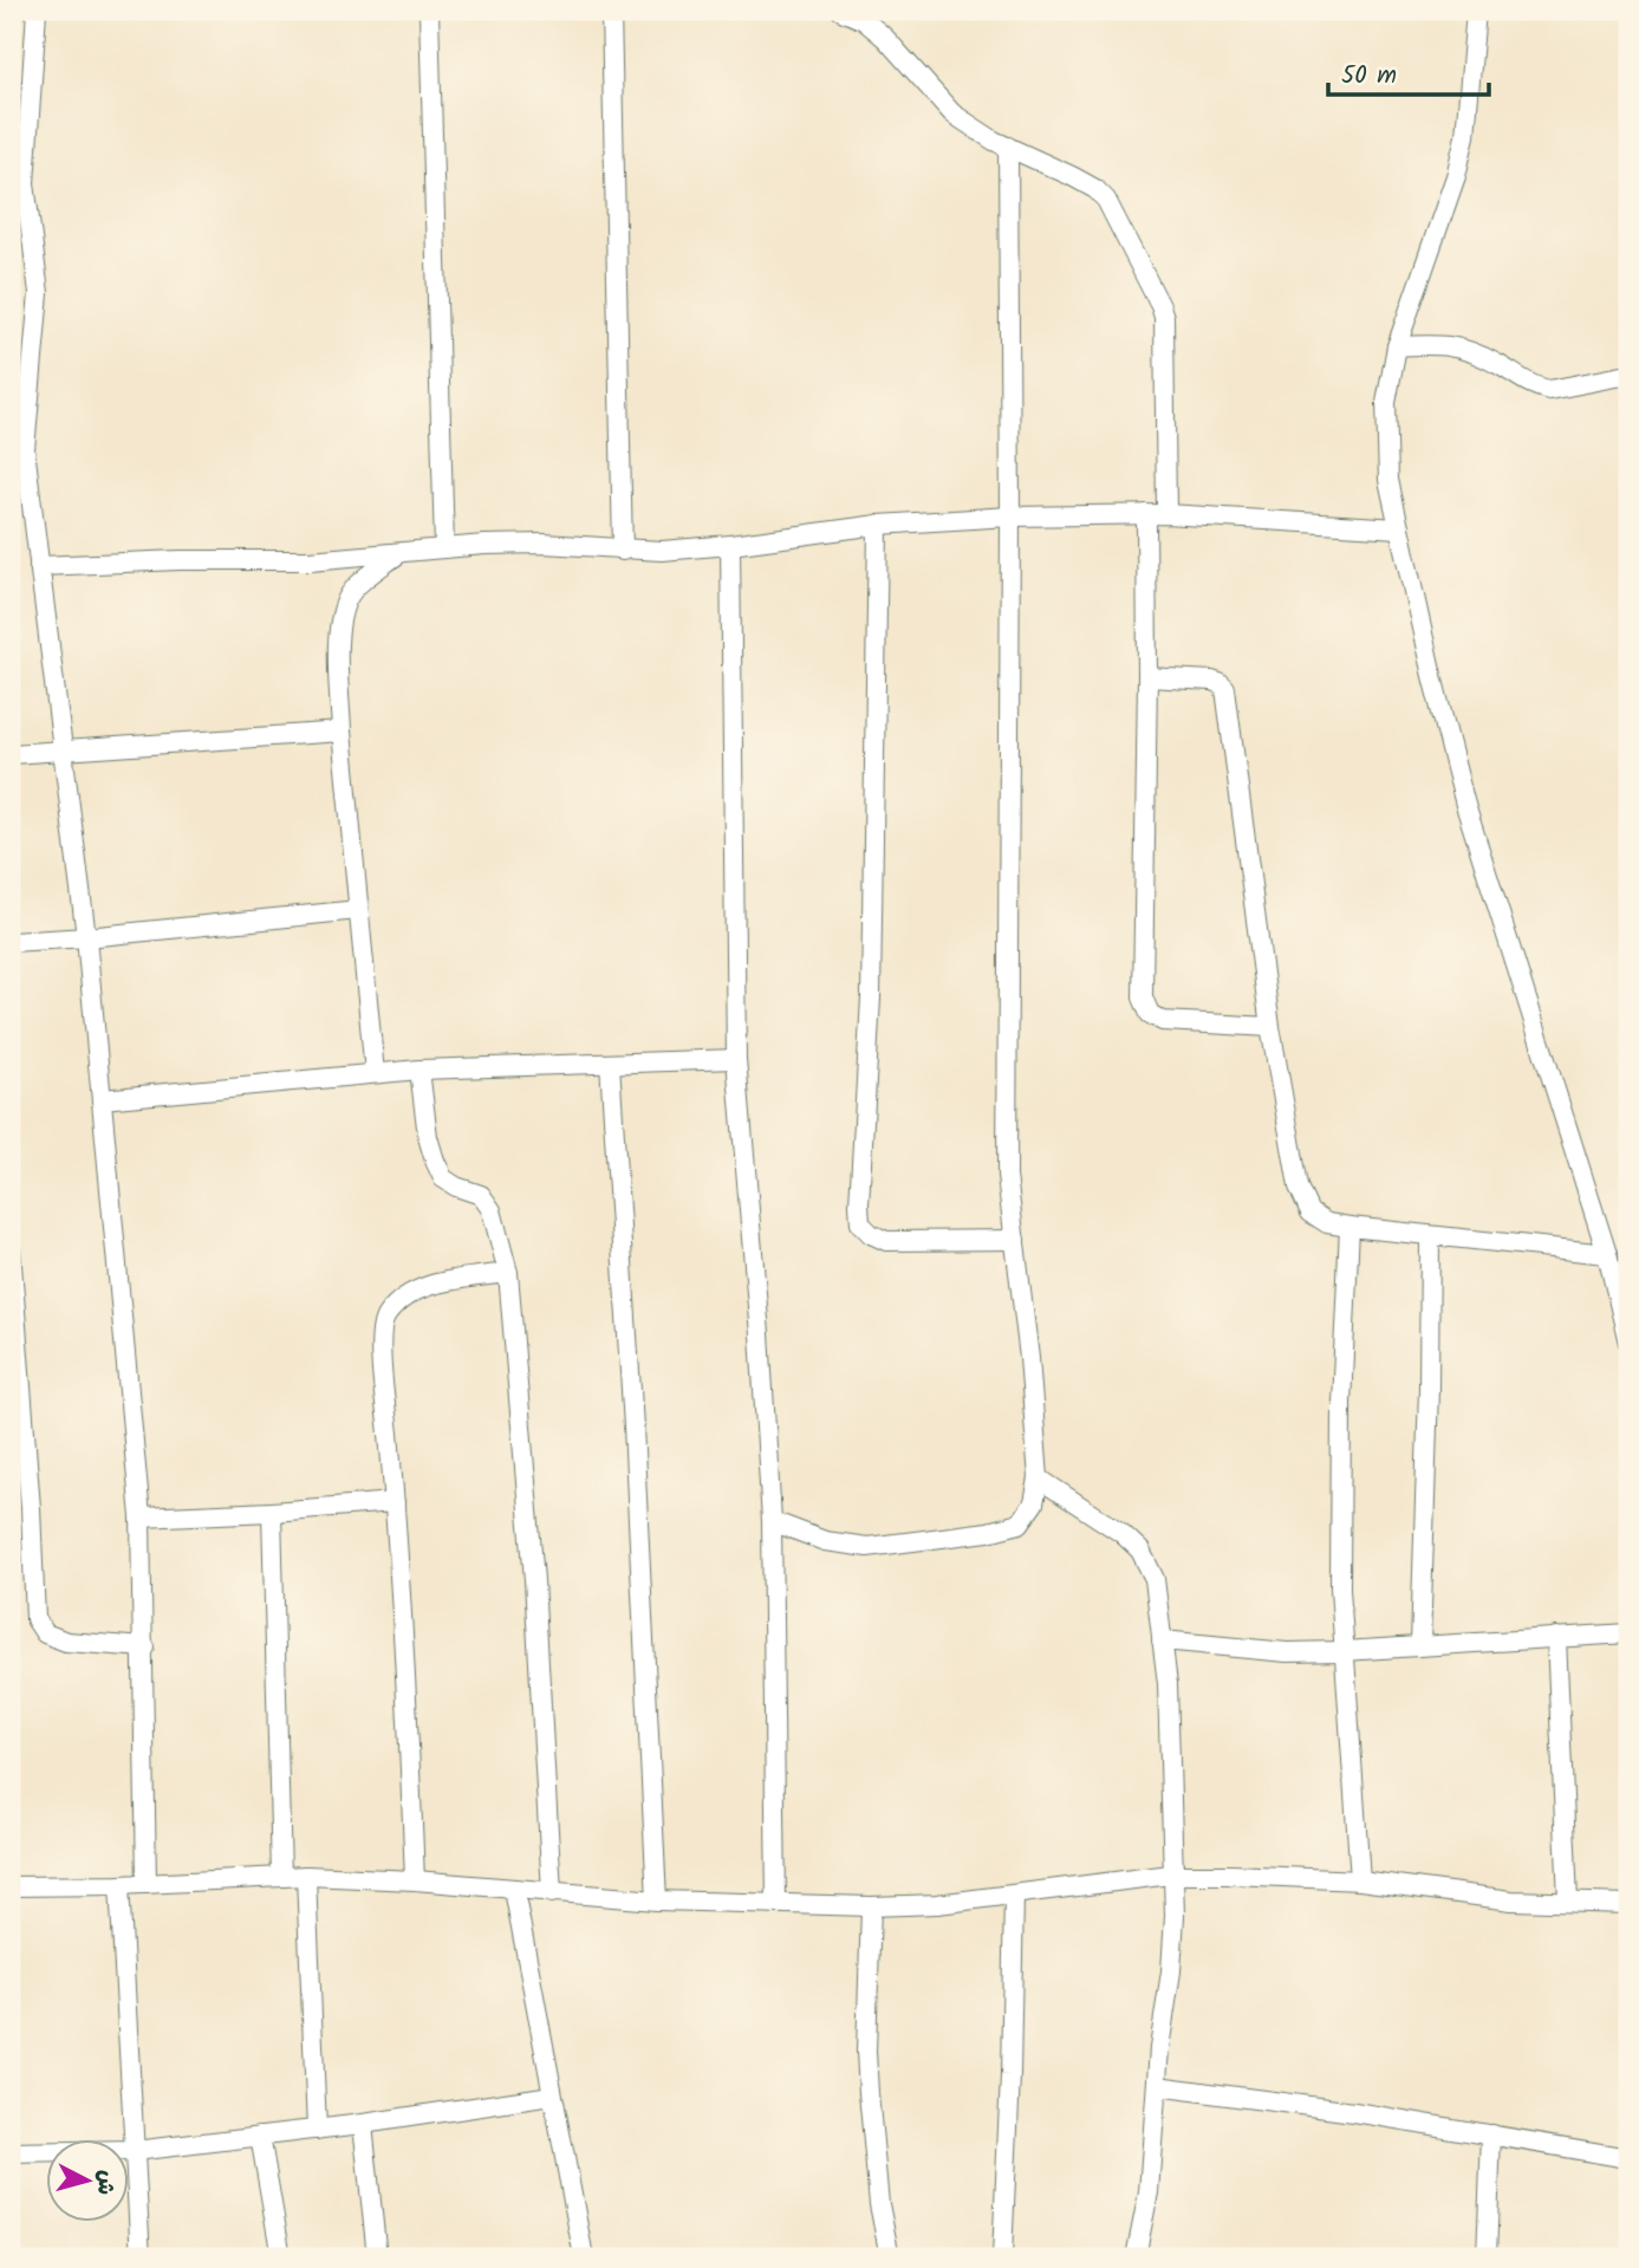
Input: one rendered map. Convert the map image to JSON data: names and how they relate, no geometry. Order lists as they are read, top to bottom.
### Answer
{
  "scale_bar": "50 m",
  "north": "right"
}
